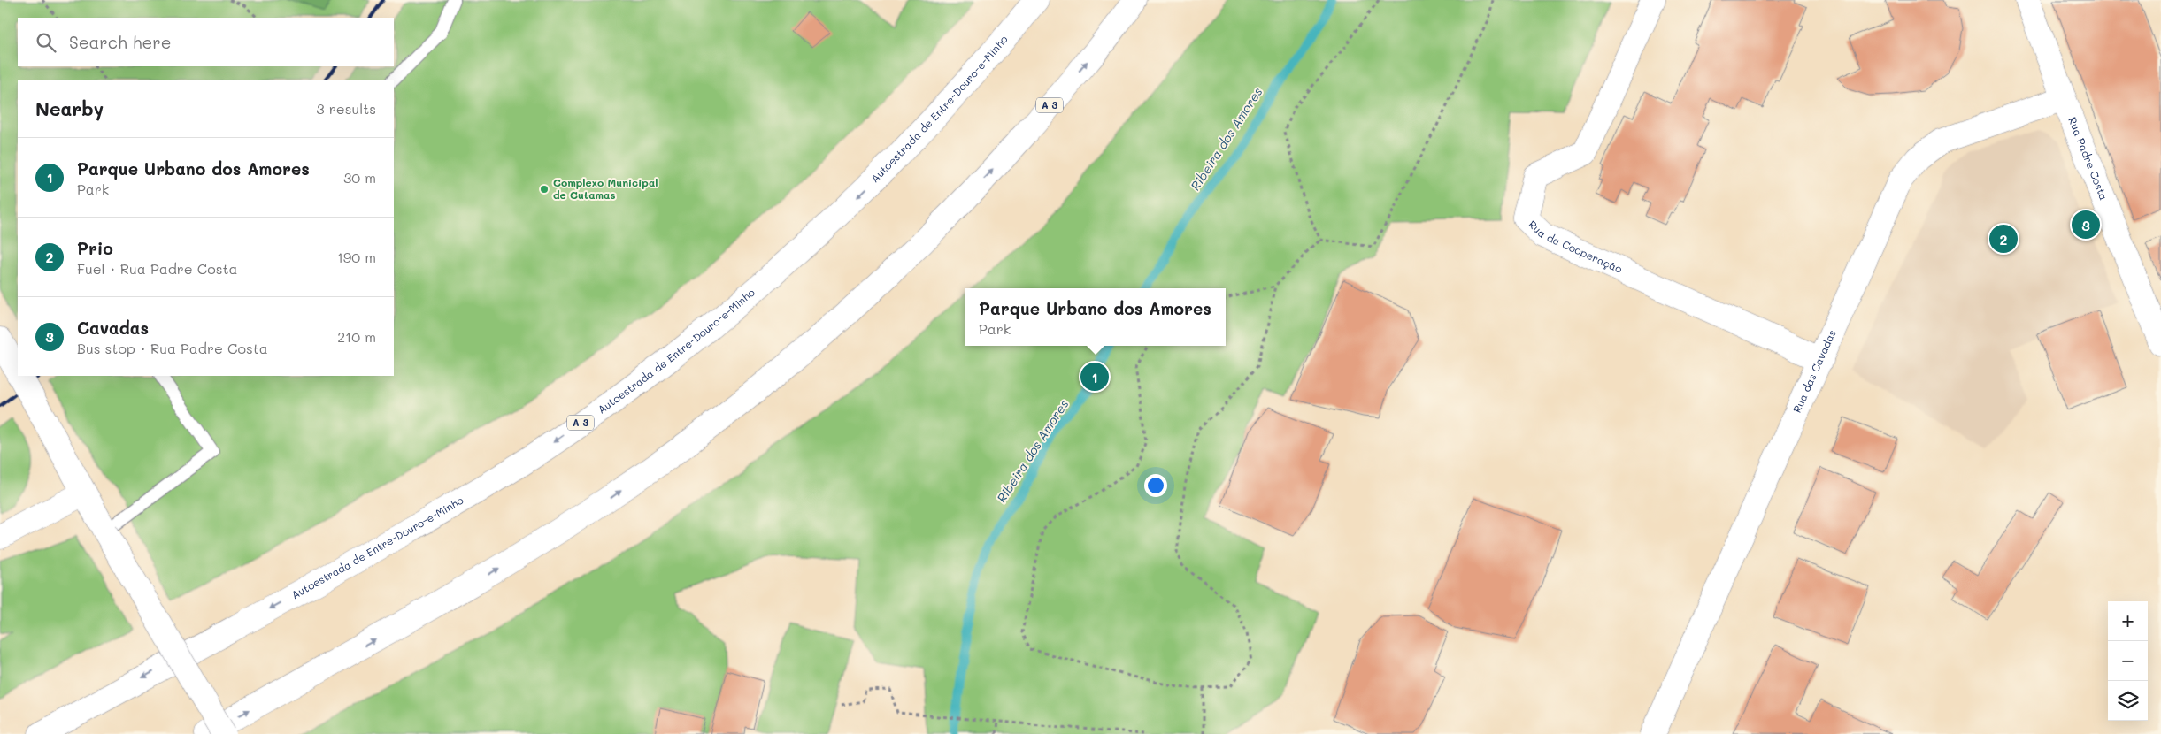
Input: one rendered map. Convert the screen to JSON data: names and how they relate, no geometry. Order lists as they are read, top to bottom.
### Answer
{
  "streets": {
    "main road": [
      "A 3",
      "Autoestrada de Entre-Douro-e-Minho",
      "Rua Padre Costa",
      "Rua da Cooperação",
      "Rua das Cavadas"
    ]
  },
  "crossings": [
    ["Rua Padre Costa", "Rua das Cavadas"],
    ["Rua da Cooperação", "Rua das Cavadas"]
  ],
  "water": ["Ribeira dos Amores"],
  "places": ["Complexo Municipal de Cutamas"],
  "page": {
    "search": "Search here",
    "heading": ["Nearby", "3 results"],
    "list": [
      {
        "mark": "1",
        "name": "Parque Urbano dos Amores",
        "note": "Park",
        "value": "30 m"
      },
      {
        "mark": "2",
        "name": "Prio",
        "note": "Fuel · Rua Padre Costa",
        "value": "190 m"
      },
      {
        "mark": "3",
        "name": "Cavadas",
        "note": "Bus stop · Rua Padre Costa",
        "value": "210 m"
      }
    ],
    "pins": ["3", "2", "1"],
    "popup": ["Parque Urbano dos Amores", "Park"],
    "map_buttons": ["+", "−"]
  }
}
